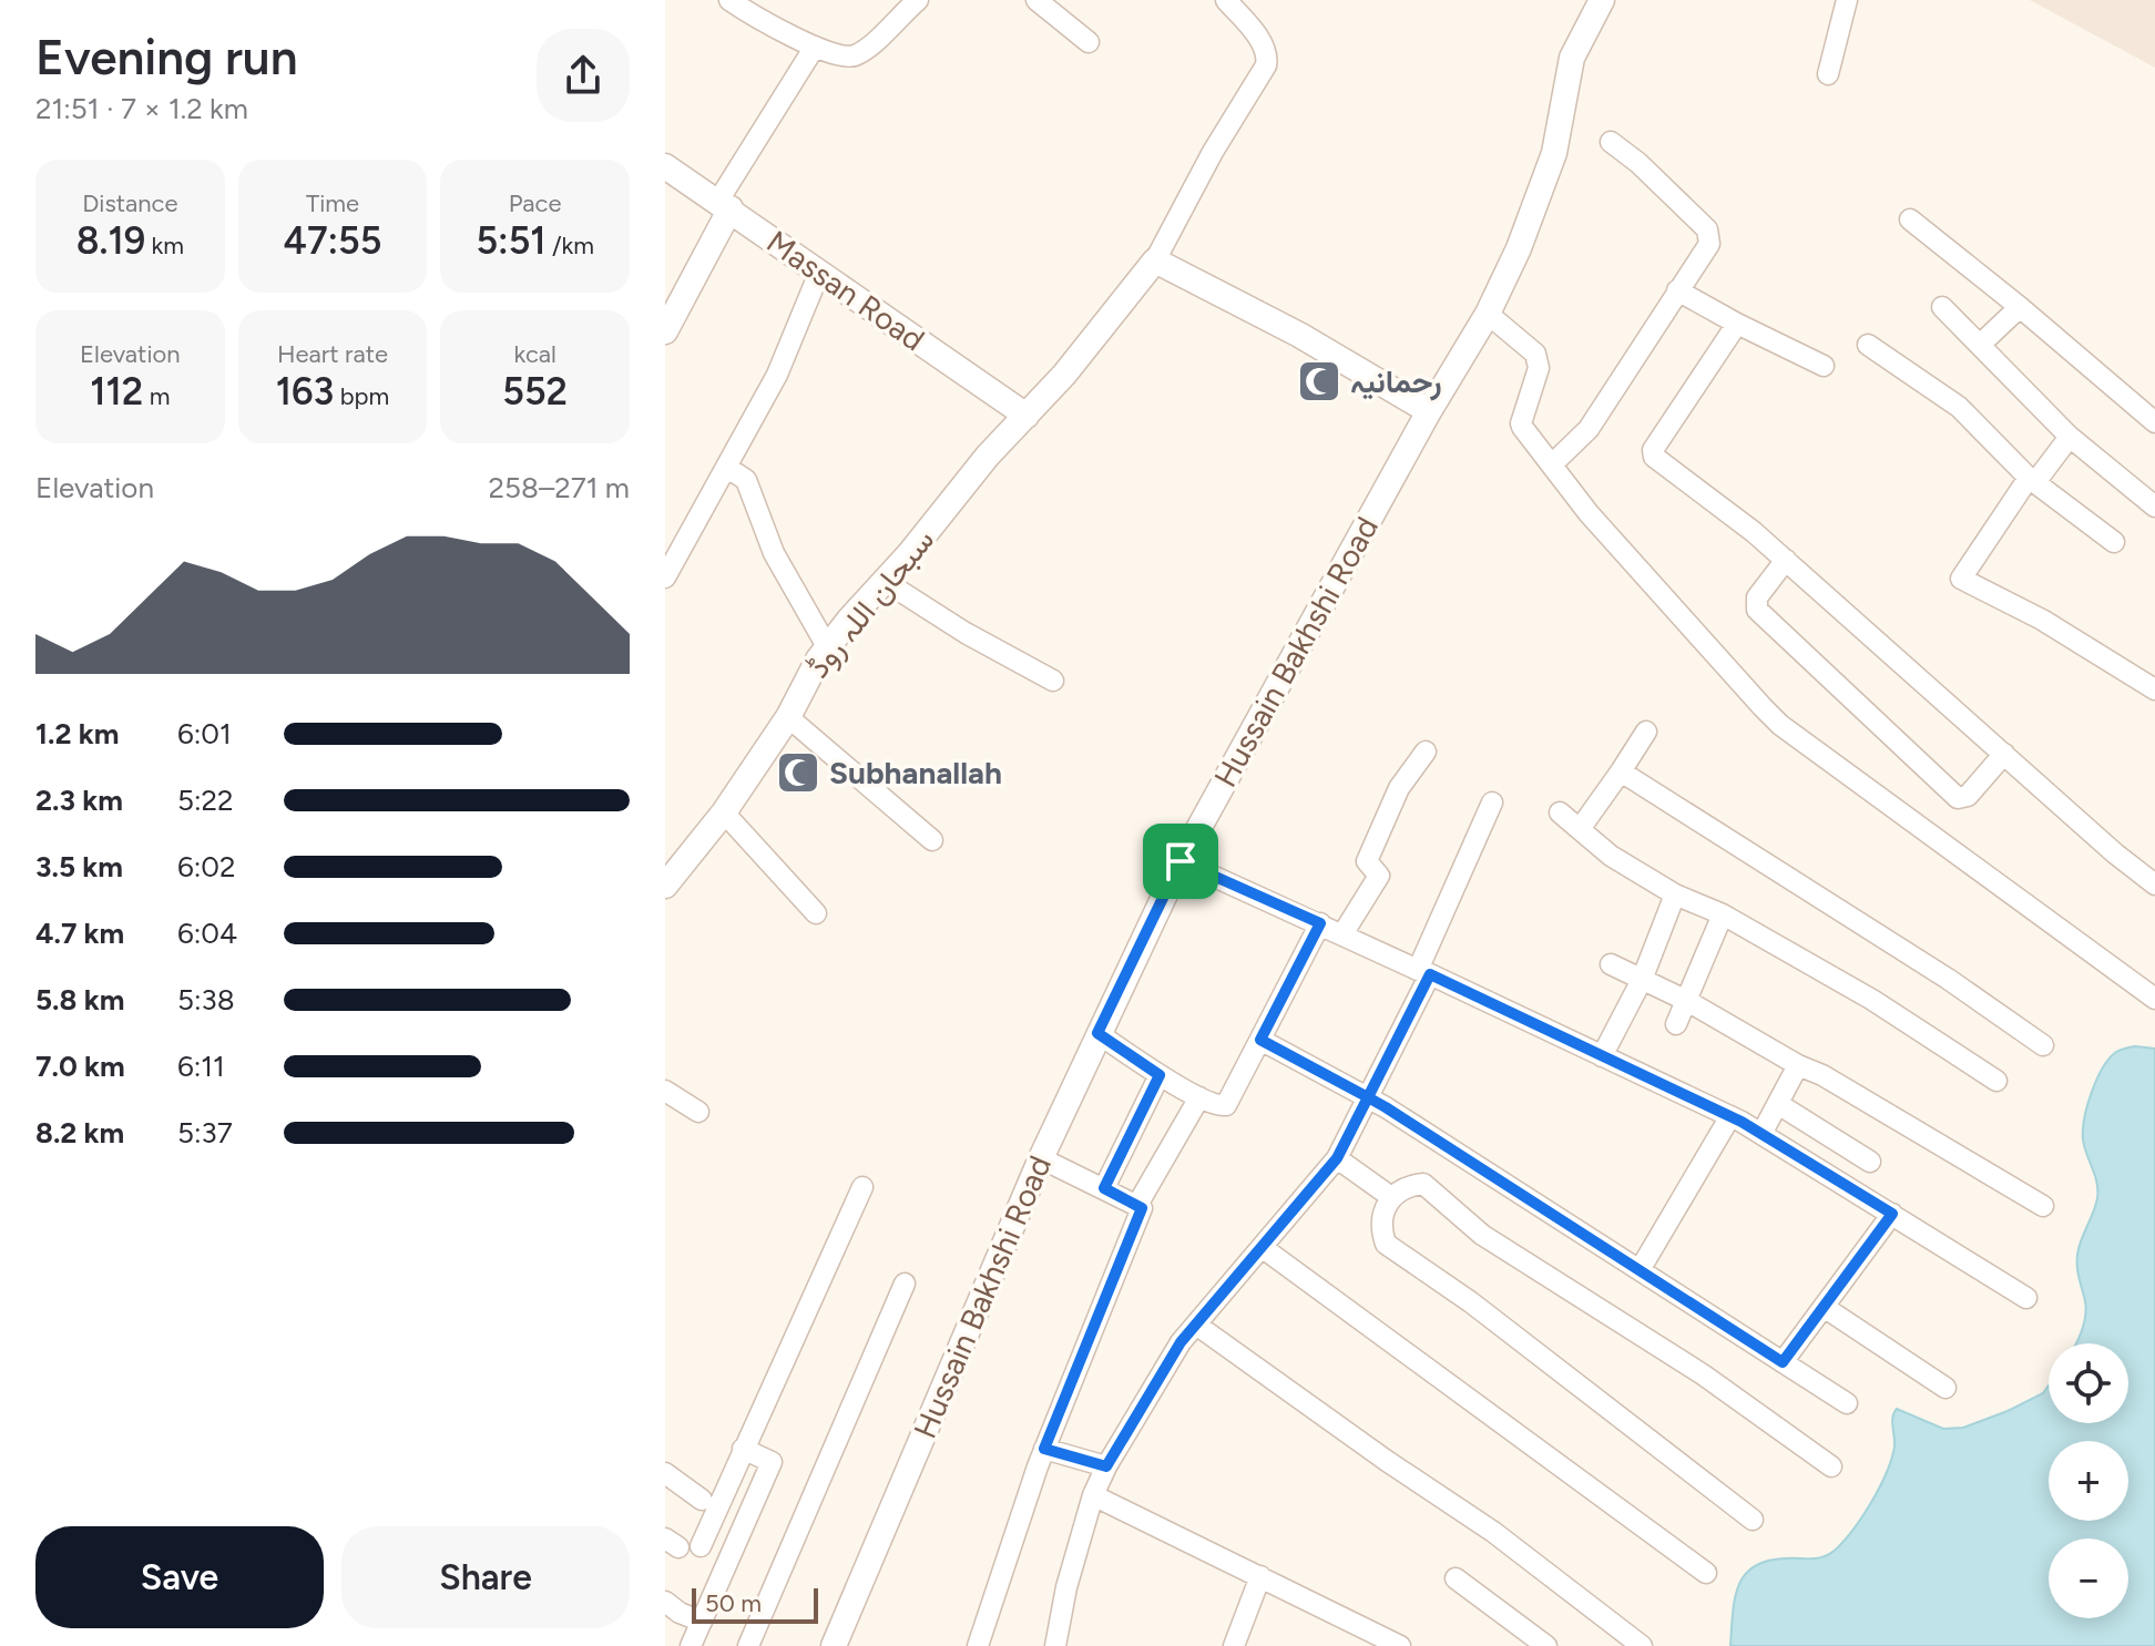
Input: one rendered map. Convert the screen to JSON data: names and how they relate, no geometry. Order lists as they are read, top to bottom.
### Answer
{
  "streets": {
    "street": ["Massan Road", "سبحان اللہ روڈ", "Hussain Bakhshi Road"]
  },
  "crossings": [
    ["Massan Road", "سبحان اللہ روڈ"]
  ],
  "places": {
    "mosque": ["رحمانیہ", "Subhanallah"]
  },
  "scale_bar": "50 m",
  "page": {
    "heading": ["Evening run", "21:51 · 7 × 1.2 km"],
    "stats": [
      ["Distance", "8.19 km"],
      ["Time", "47:55"],
      ["Pace", "5:51 /km"],
      ["Elevation", "112 m"],
      ["Heart rate", "163 bpm"],
      ["kcal", "552"]
    ],
    "chart": ["Elevation", "258–271 m"],
    "list": [
      {
        "name": "1.2 km",
        "note": "6:01"
      },
      {
        "name": "2.3 km",
        "note": "5:22"
      },
      {
        "name": "3.5 km",
        "note": "6:02"
      },
      {
        "name": "4.7 km",
        "note": "6:04"
      },
      {
        "name": "5.8 km",
        "note": "5:38"
      },
      {
        "name": "7.0 km",
        "note": "6:11"
      },
      {
        "name": "8.2 km",
        "note": "5:37"
      }
    ],
    "map_buttons": ["+", "−"],
    "buttons": ["Save", "Share"],
    "scale": "50 m"
  }
}
